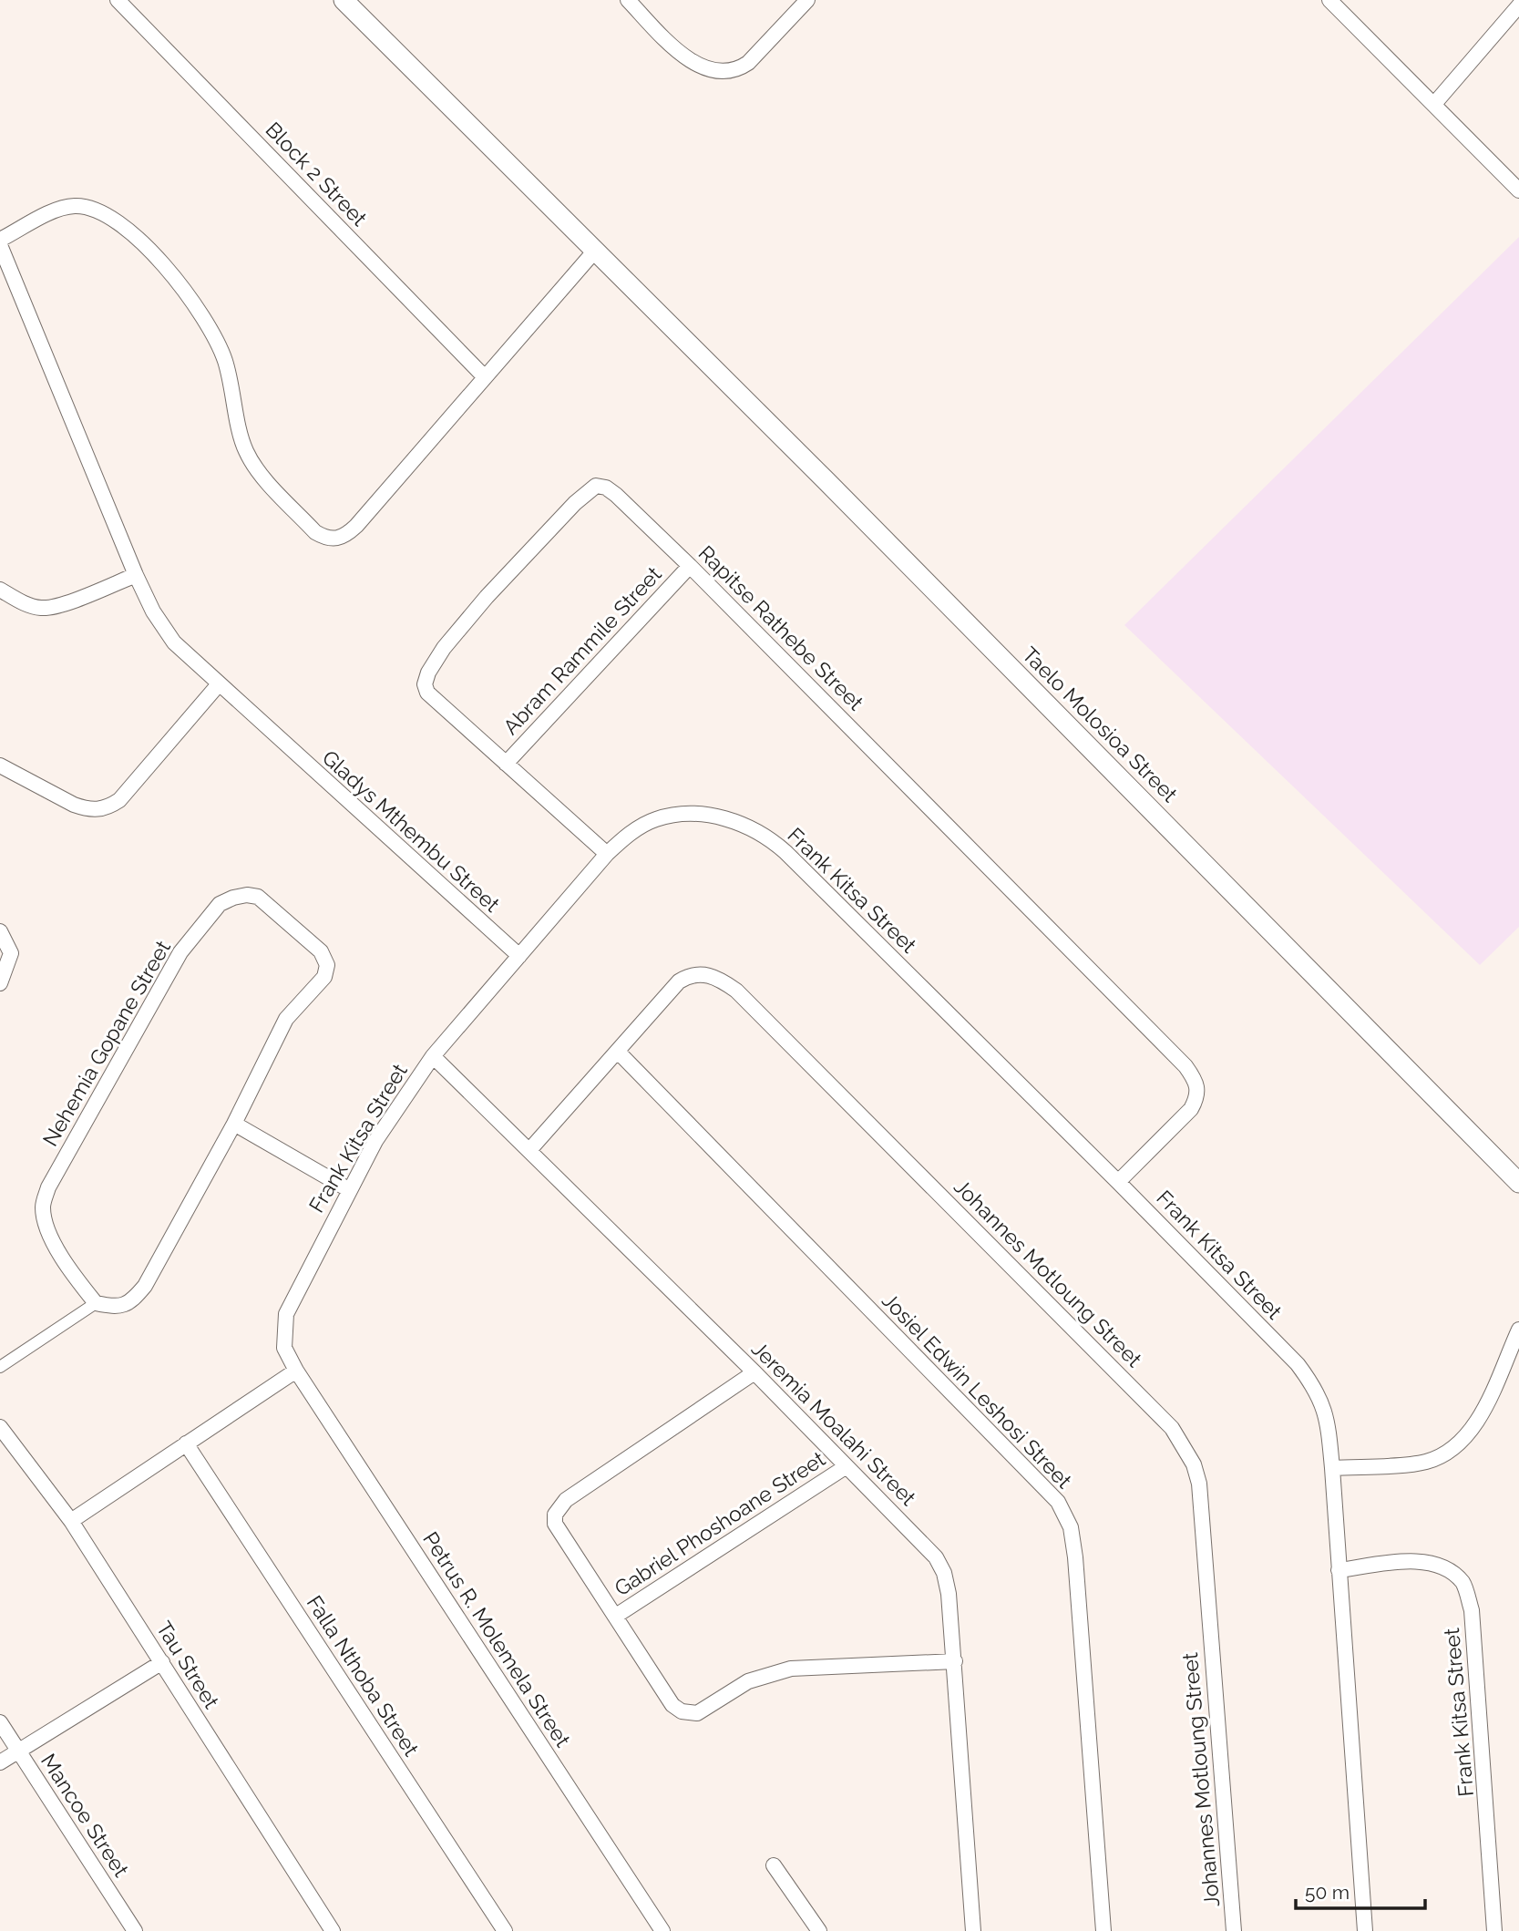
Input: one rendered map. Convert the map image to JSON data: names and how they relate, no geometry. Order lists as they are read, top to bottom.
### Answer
{
  "streets": {
    "street": [
      "Block 2 Street",
      "Rapitse Rathebe Street",
      "Abram Rammile Street",
      "Taelo Molosioa Street",
      "Gladys Mthembu Street",
      "Frank Kitsa Street",
      "Nehemia Gopane Street",
      "Johannes Motloung Street",
      "Josiel Edwin Leshosi Street",
      "Jeremia Moalahi Street",
      "Gabriel Phoshoane Street",
      "Petrus R. Molemela Street",
      "Tau Street",
      "Falla Nthoba Street",
      "Mancoe Street"
    ]
  },
  "crossings": [
    ["Rapitse Rathebe Street", "Abram Rammile Street"],
    ["Rapitse Rathebe Street", "Frank Kitsa Street"],
    ["Gladys Mthembu Street", "Frank Kitsa Street"],
    ["Frank Kitsa Street", "Jeremia Moalahi Street"],
    ["Frank Kitsa Street", "Petrus R. Molemela Street"],
    ["Johannes Motloung Street", "Josiel Edwin Leshosi Street"],
    ["Johannes Motloung Street", "Jeremia Moalahi Street"],
    ["Jeremia Moalahi Street", "Gabriel Phoshoane Street"]
  ],
  "scale_bar": "50 m"
}
